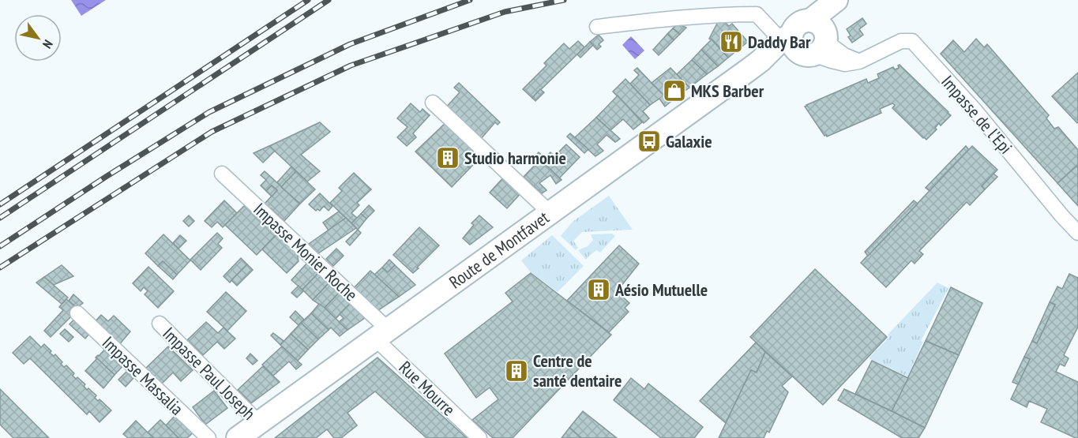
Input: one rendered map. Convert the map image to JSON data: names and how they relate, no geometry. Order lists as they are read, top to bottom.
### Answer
{
  "streets": {
    "main road": ["Route de Montfavet"],
    "street": [
      "Impasse de l'Epi",
      "Impasse Monier Roche",
      "Impasse Paul Joseph",
      "Impasse Massalia",
      "Rue Mourre"
    ]
  },
  "crossings": [
    ["Impasse de l'Epi", "Route de Montfavet"],
    ["Route de Montfavet", "Impasse Monier Roche"],
    ["Route de Montfavet", "Impasse Paul Joseph"],
    ["Route de Montfavet", "Rue Mourre"],
    ["Impasse Monier Roche", "Rue Mourre"]
  ],
  "places": {
    "restaurant": ["Daddy Bar"],
    "shop": ["MKS Barber"],
    "bus stop": ["Galaxie"],
    "building": ["Studio harmonie", "Aésio Mutuelle", "Centre de santé dentaire"]
  },
  "north": "bottom right"
}
